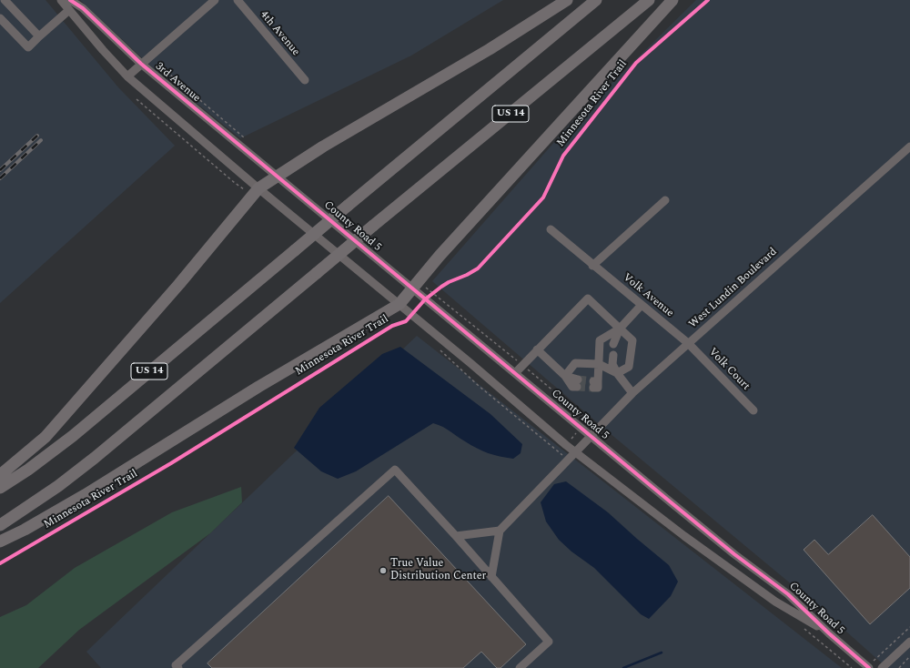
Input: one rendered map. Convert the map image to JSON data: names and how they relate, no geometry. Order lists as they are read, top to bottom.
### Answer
{
  "streets": {
    "highway": ["US 14"],
    "street": [
      "4th Avenue",
      "3rd Avenue",
      "County Road 5",
      "West Lundin Boulevard",
      "Volk Avenue",
      "Volk Court"
    ],
    "cycle path": ["Minnesota River Trail"]
  },
  "crossings": [
    ["3rd Avenue", "County Road 5"],
    ["County Road 5", "West Lundin Boulevard"],
    ["West Lundin Boulevard", "Volk Avenue"],
    ["West Lundin Boulevard", "Volk Court"],
    ["Volk Avenue", "Volk Court"]
  ],
  "places": ["True Value Distribution Center"]
}
